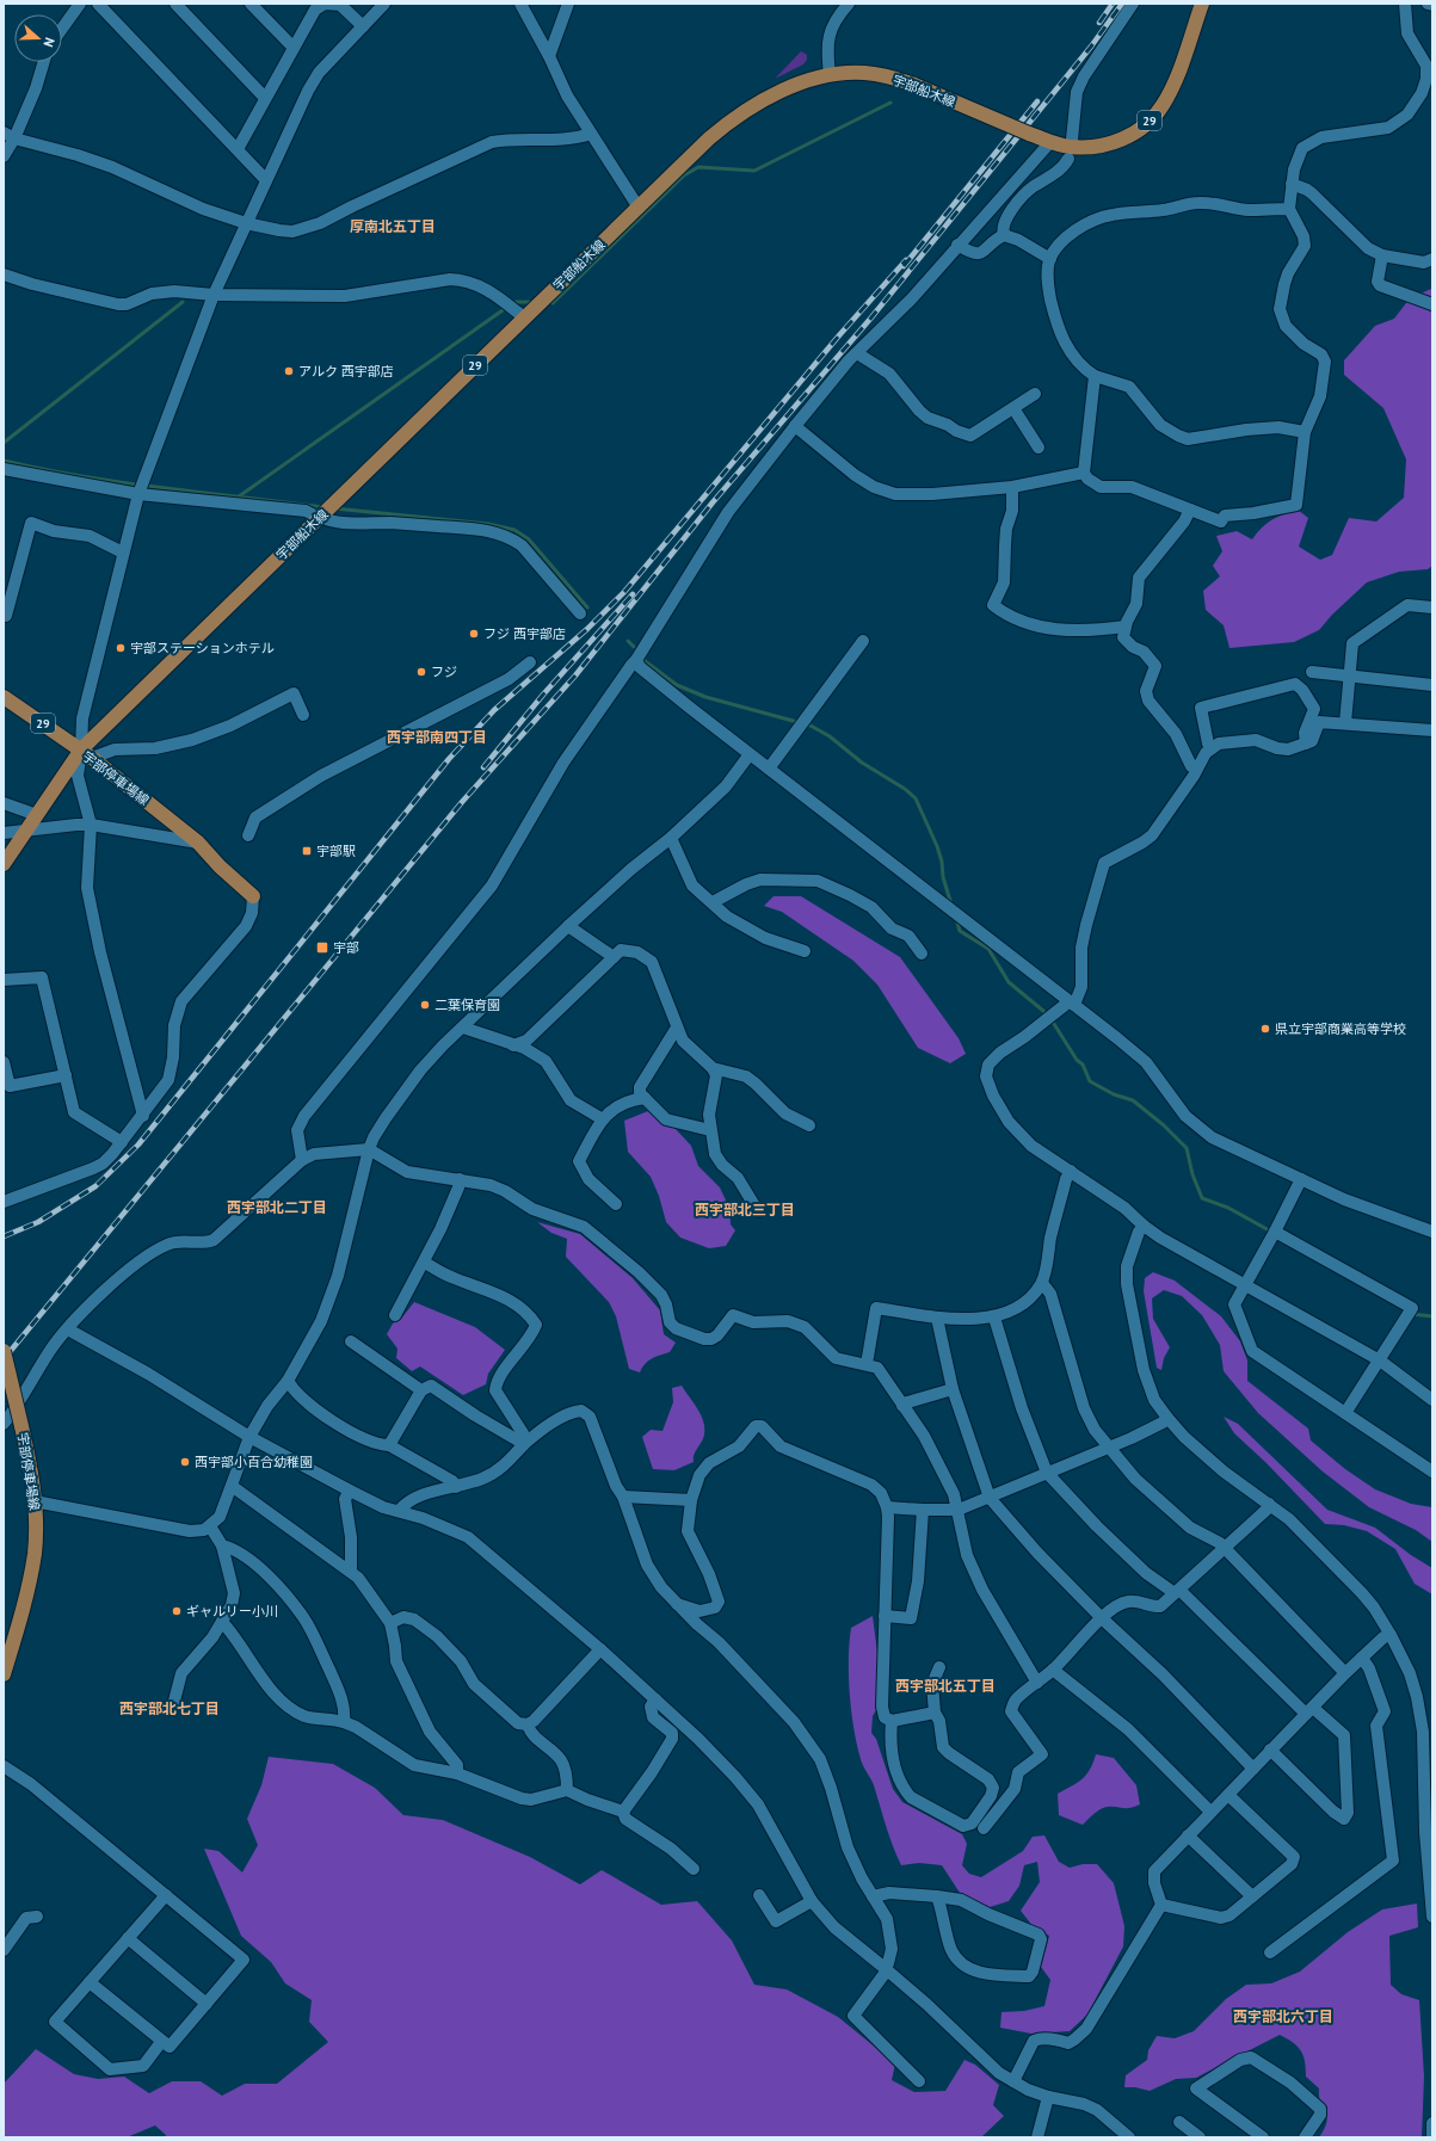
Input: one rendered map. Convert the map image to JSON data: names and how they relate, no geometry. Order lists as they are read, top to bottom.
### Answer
{
  "streets": {
    "main road": ["宇部船木線", "29", "宇部停車場線"]
  },
  "crossings": [
    ["宇部船木線", "29"],
    ["宇部船木線", "宇部停車場線"],
    ["29", "宇部停車場線"]
  ],
  "districts": [
    "厚南北五丁目",
    "西宇部南四丁目",
    "西宇部北二丁目",
    "西宇部北三丁目",
    "西宇部北五丁目",
    "西宇部北七丁目",
    "西宇部北六丁目"
  ],
  "places": {
    "other": [
      "アルク 西宇部店",
      "フジ 西宇部店",
      "宇部ステーションホテル",
      "フジ",
      "二葉保育園",
      "県立宇部商業高等学校",
      "西宇部小百合幼稚園",
      "ギャルリー小川"
    ],
    "transit": ["宇部駅", "宇部"]
  },
  "north": "right"
}
